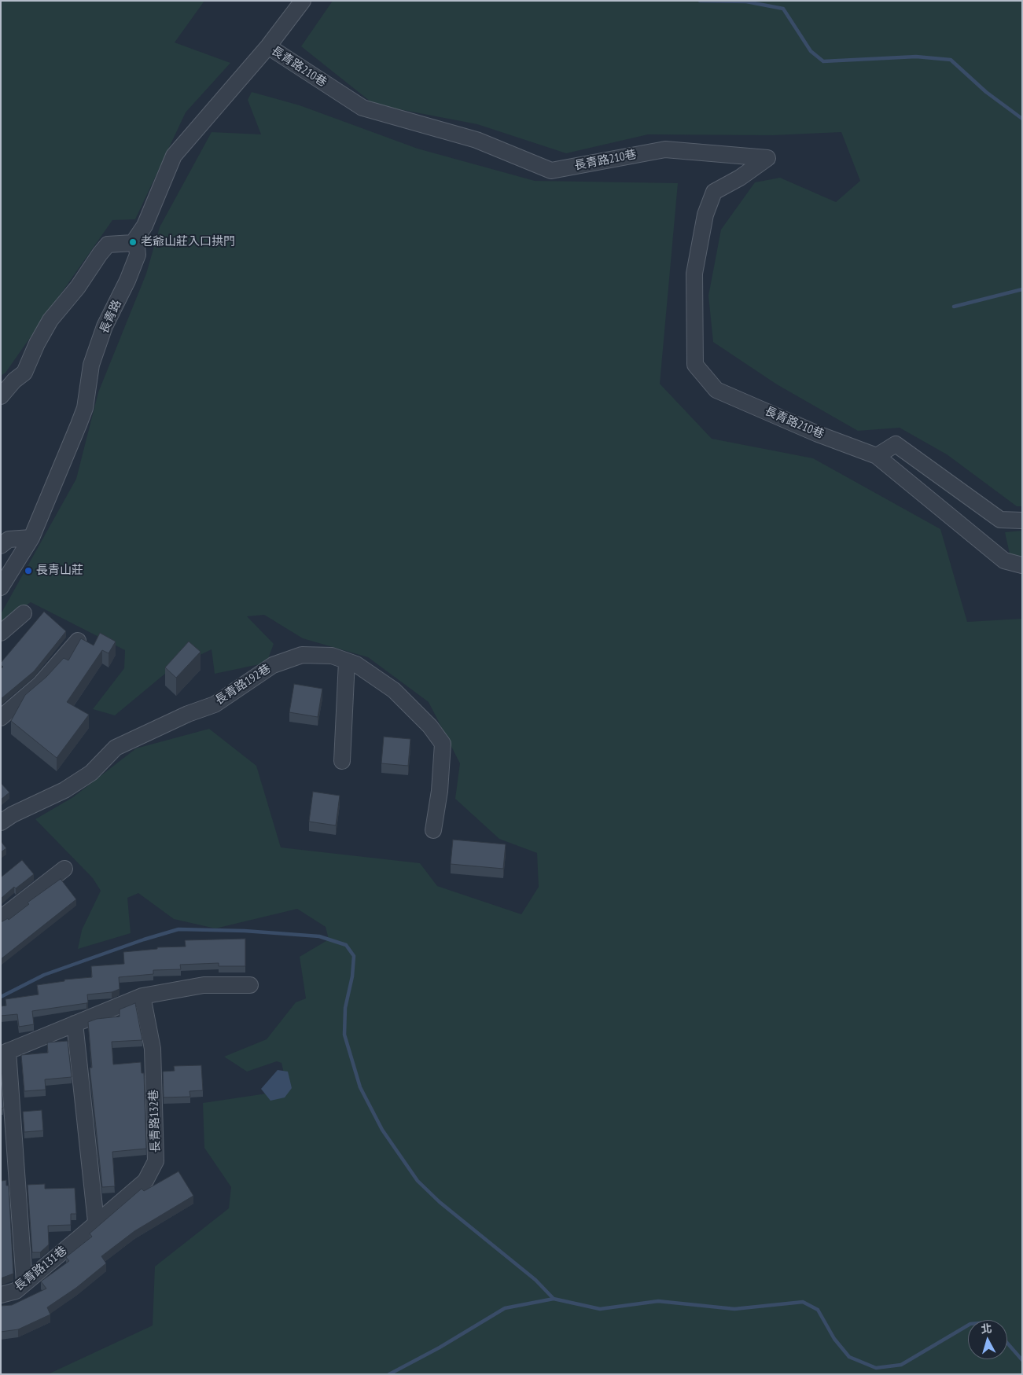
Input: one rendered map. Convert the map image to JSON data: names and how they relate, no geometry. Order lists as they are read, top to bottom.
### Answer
{
  "streets": {
    "street": [
      "長青路210巷",
      "長青路",
      "長青路192巷",
      "長青路132巷",
      "長青路131巷"
    ]
  },
  "crossings": [
    ["長青路210巷", "長青路"],
    ["長青路132巷", "長青路131巷"]
  ],
  "places": ["老爺山莊入口拱門", "長青山莊"],
  "north": "top"
}
